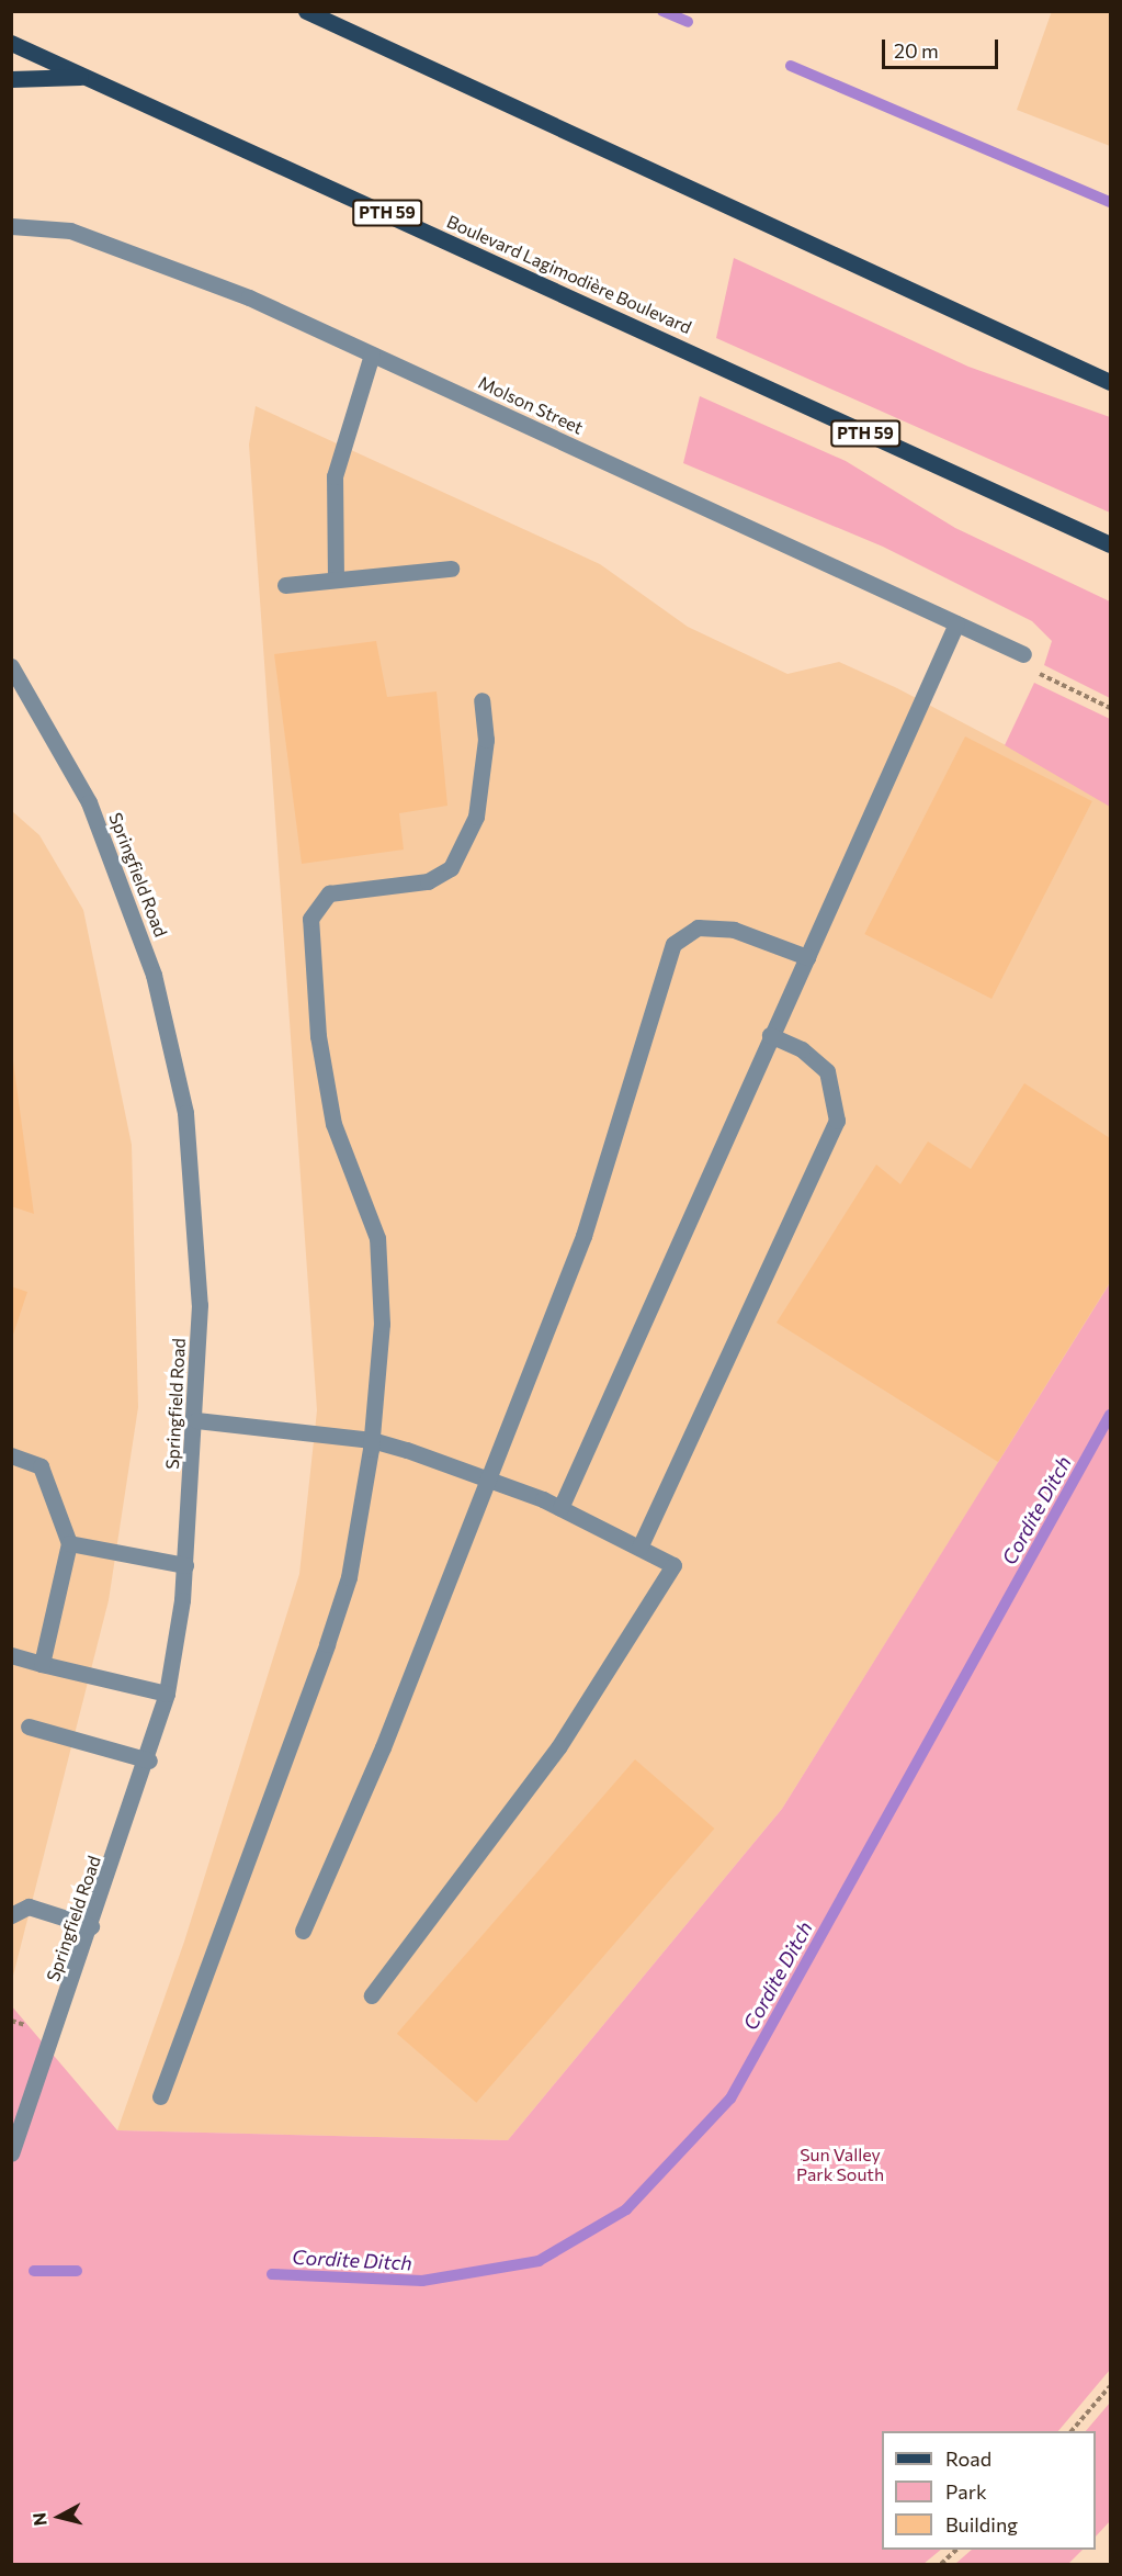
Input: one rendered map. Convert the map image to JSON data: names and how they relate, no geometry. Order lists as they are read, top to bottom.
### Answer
{
  "streets": {
    "main road": ["PTH 59", "Boulevard Lagimodière Boulevard"],
    "street": ["Molson Street", "Springfield Road"]
  },
  "water": ["Cordite Ditch"],
  "parks": ["Sun Valley Park South"],
  "legend": ["Road", "Park", "Building"],
  "scale_bar": "20 m",
  "north": "left"
}
